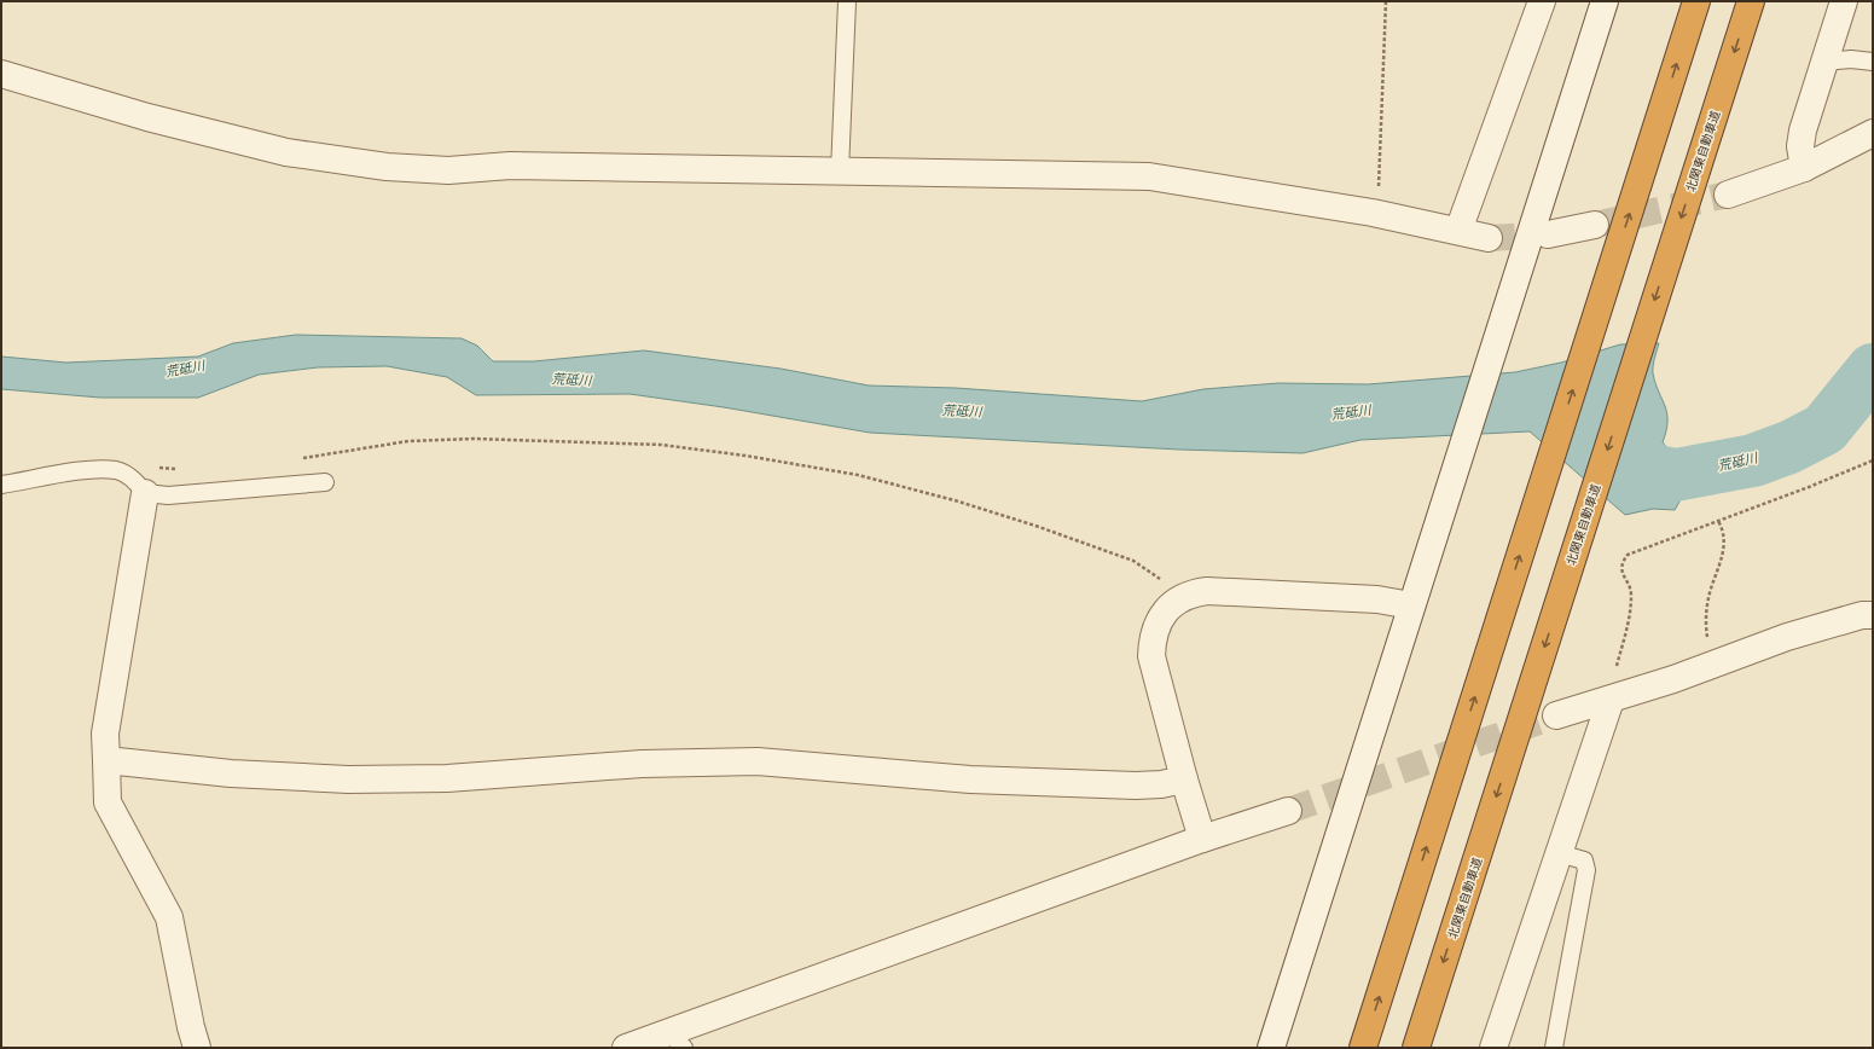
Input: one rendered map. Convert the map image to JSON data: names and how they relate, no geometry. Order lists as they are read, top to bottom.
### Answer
{
  "streets": {
    "highway": ["北関東自動車道"]
  },
  "water": ["荒砥川"]
}
